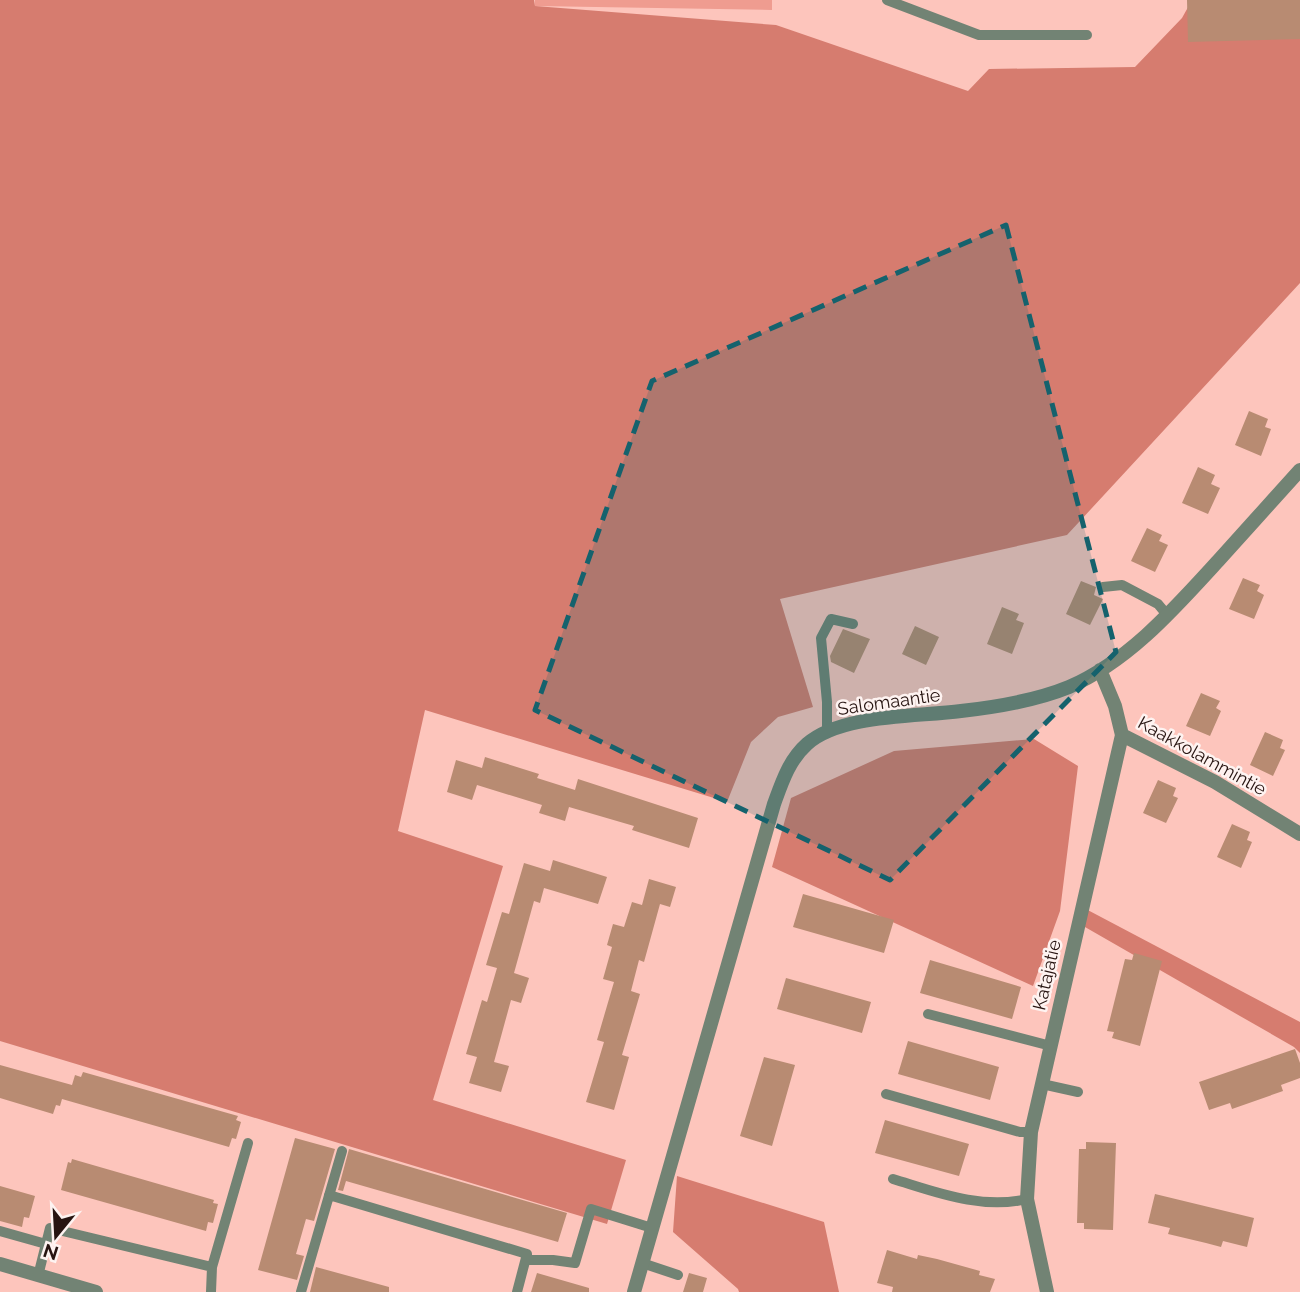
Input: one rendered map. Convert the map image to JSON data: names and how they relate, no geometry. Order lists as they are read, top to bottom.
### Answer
{
  "streets": {
    "street": ["Salomaantie", "Kaakkolammintie", "Katajatie"]
  },
  "crossings": [
    ["Salomaantie", "Katajatie"],
    ["Kaakkolammintie", "Katajatie"]
  ],
  "north": "bottom"
}
